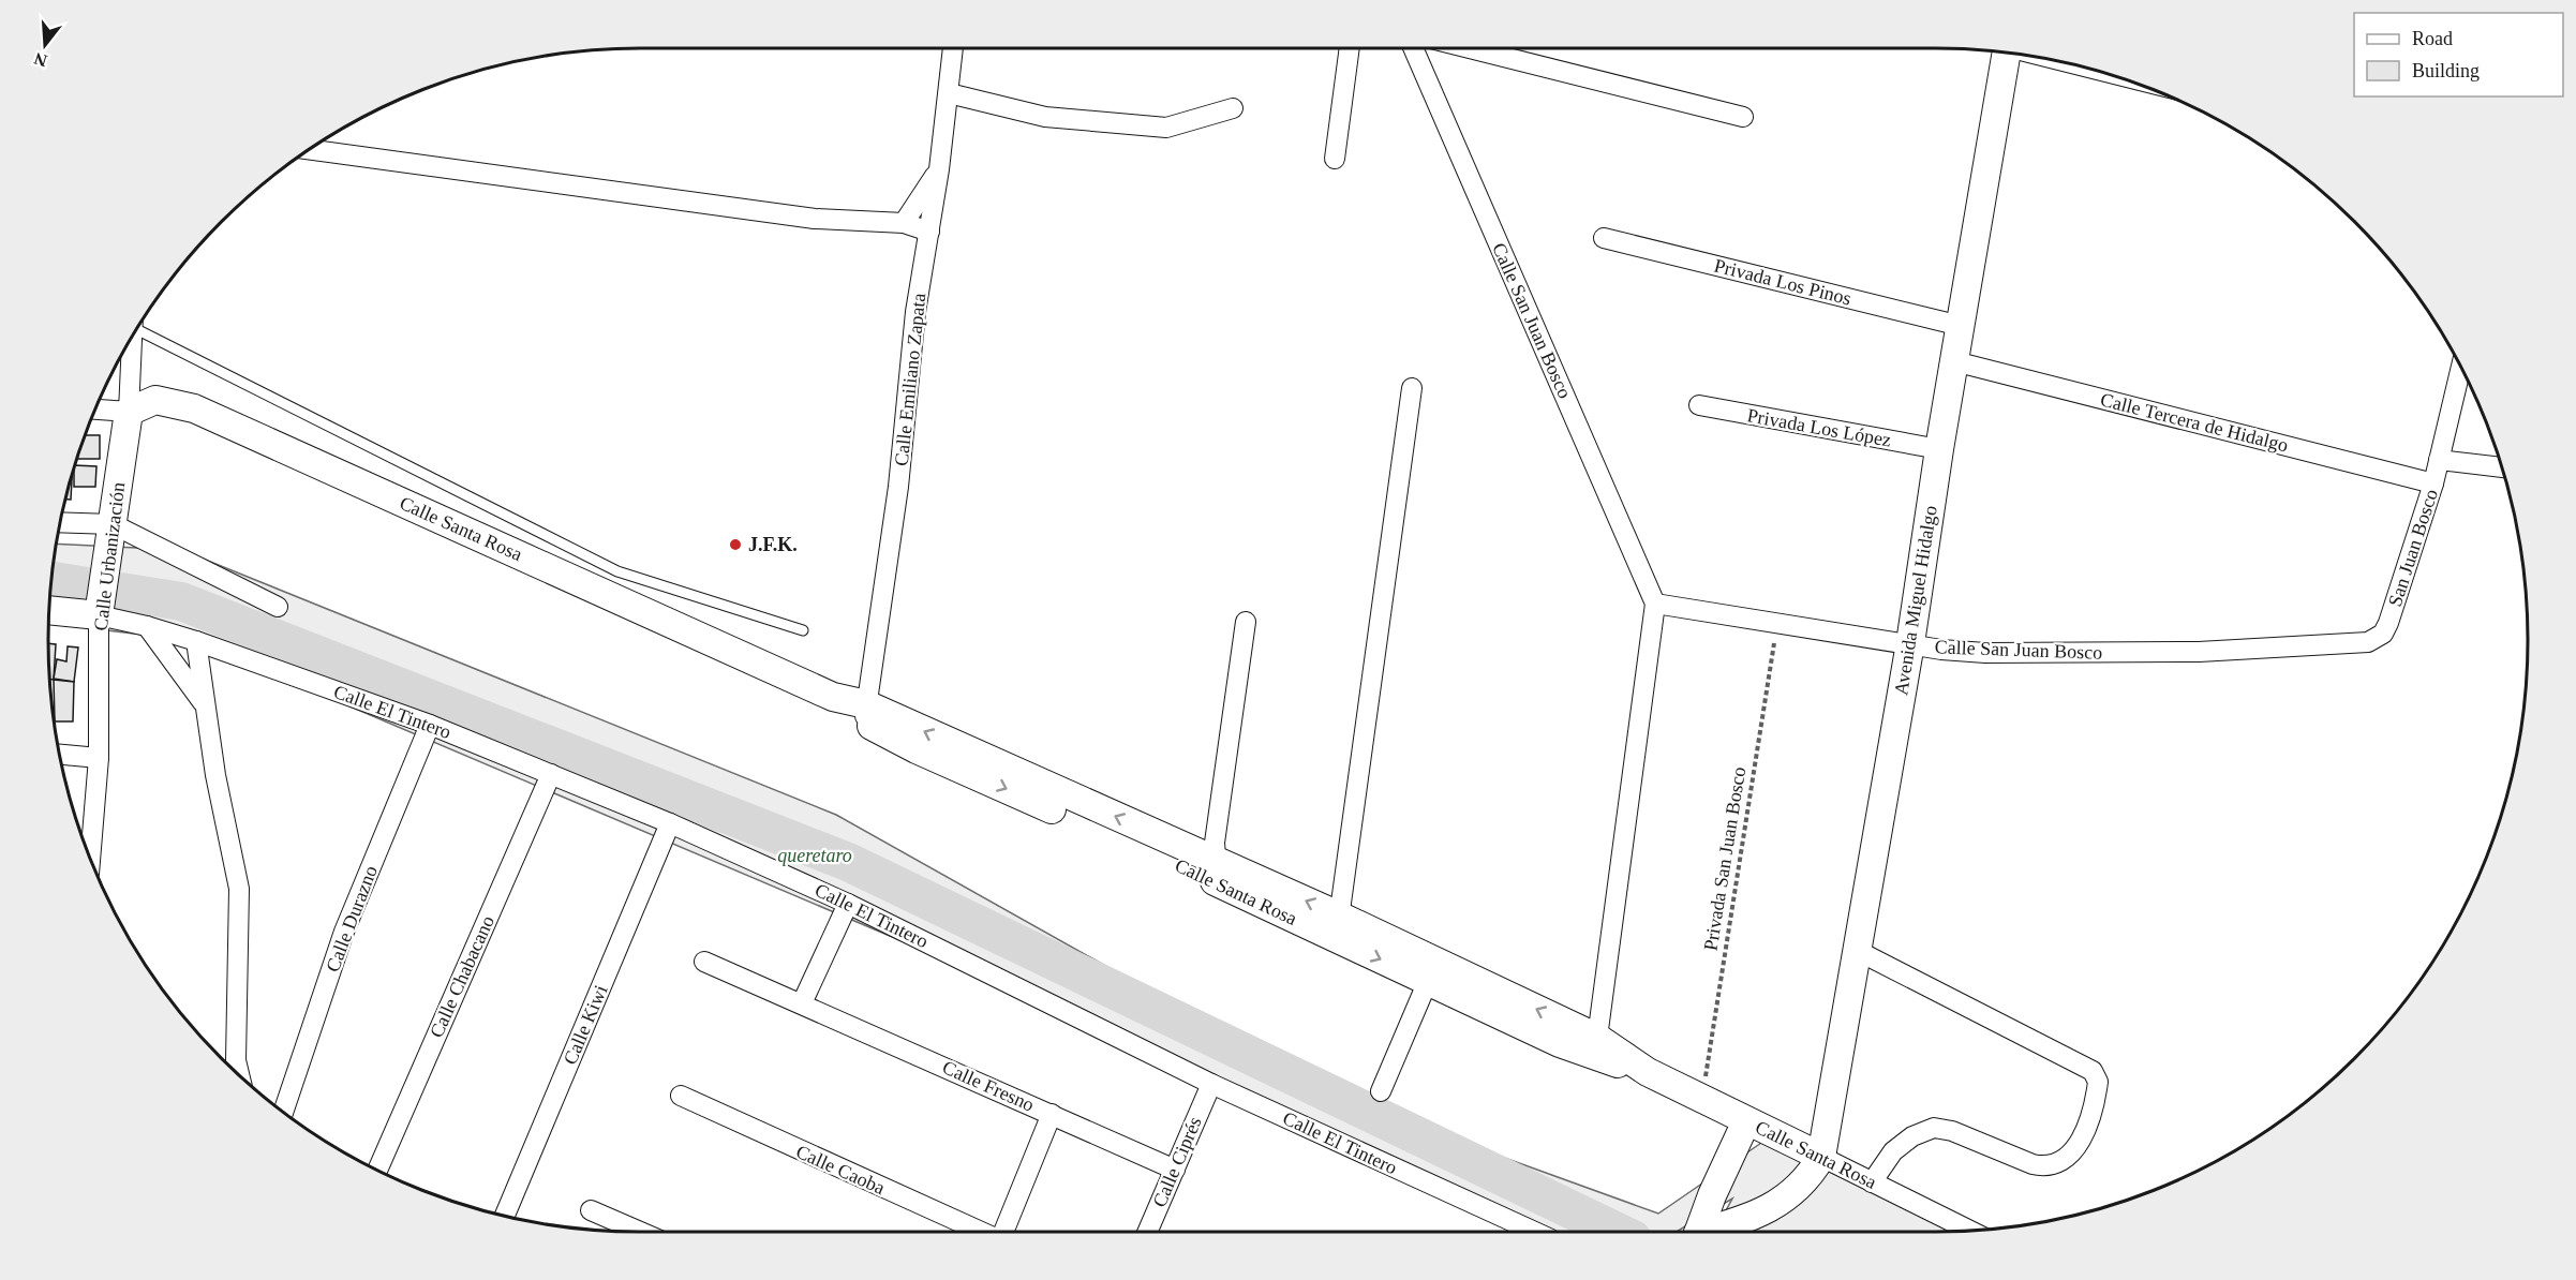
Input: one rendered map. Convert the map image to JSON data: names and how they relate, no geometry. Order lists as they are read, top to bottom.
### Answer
{
  "streets": {
    "street": [
      "Privada Los Pinos",
      "Calle San Juan Bosco",
      "Calle Emiliano Zapata",
      "Calle Tercera de Hidalgo",
      "Privada Los López",
      "Calle Santa Rosa",
      "San Juan Bosco",
      "Calle Urbanización",
      "Avenida Miguel Hidalgo",
      "Calle El Tintero",
      "Calle Durazno",
      "Calle Chabacano",
      "Calle Kiwi",
      "Calle Fresno",
      "Calle Ciprés",
      "Calle Caoba"
    ],
    "path": ["Privada San Juan Bosco"]
  },
  "crossings": [
    ["Privada Los Pinos", "Avenida Miguel Hidalgo"],
    ["Calle San Juan Bosco", "San Juan Bosco"],
    ["Calle San Juan Bosco", "Avenida Miguel Hidalgo"],
    ["Calle San Juan Bosco", "Privada San Juan Bosco"],
    ["Calle Emiliano Zapata", "Calle Santa Rosa"],
    ["Calle Tercera de Hidalgo", "San Juan Bosco"],
    ["Calle Tercera de Hidalgo", "Avenida Miguel Hidalgo"],
    ["Privada Los López", "Avenida Miguel Hidalgo"],
    ["Calle Santa Rosa", "Calle Urbanización"],
    ["Calle Santa Rosa", "Avenida Miguel Hidalgo"],
    ["Calle Santa Rosa", "Privada San Juan Bosco"],
    ["Calle Urbanización", "Calle El Tintero"],
    ["Calle El Tintero", "Calle Durazno"],
    ["Calle El Tintero", "Calle Chabacano"],
    ["Calle El Tintero", "Calle Kiwi"],
    ["Calle El Tintero", "Calle Ciprés"],
    ["Calle Fresno", "Calle Ciprés"]
  ],
  "parks": ["queretaro"],
  "places": ["J.F.K."],
  "legend": ["Road", "Building"],
  "north": "bottom"
}
